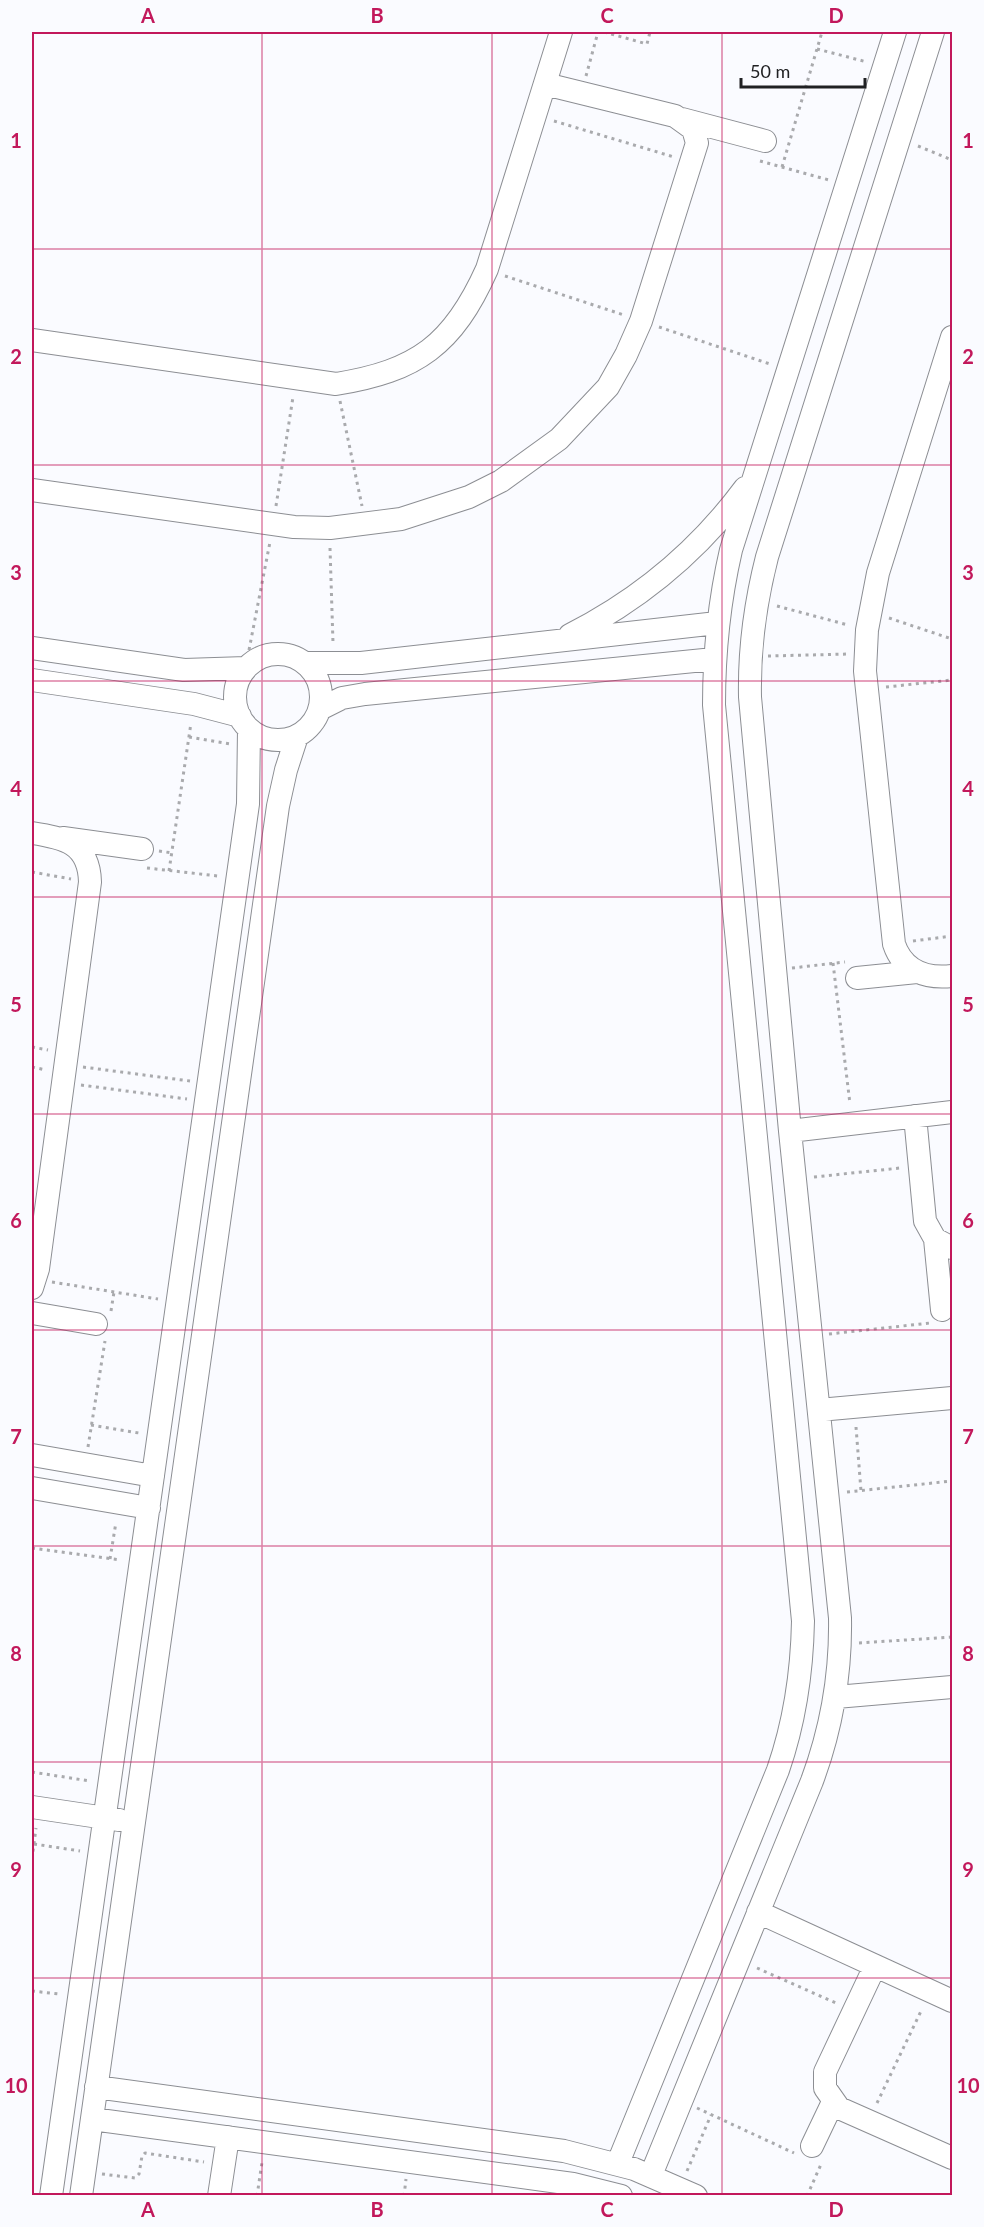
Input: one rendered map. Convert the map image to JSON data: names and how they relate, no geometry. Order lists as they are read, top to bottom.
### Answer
{
  "scale_bar": "50 m",
  "grid": {
    "columns": [
      "A",
      "B",
      "C",
      "D"
    ],
    "rows": [
      "1",
      "2",
      "3",
      "4",
      "5",
      "6",
      "7",
      "8",
      "9",
      "10"
    ]
  }
}
